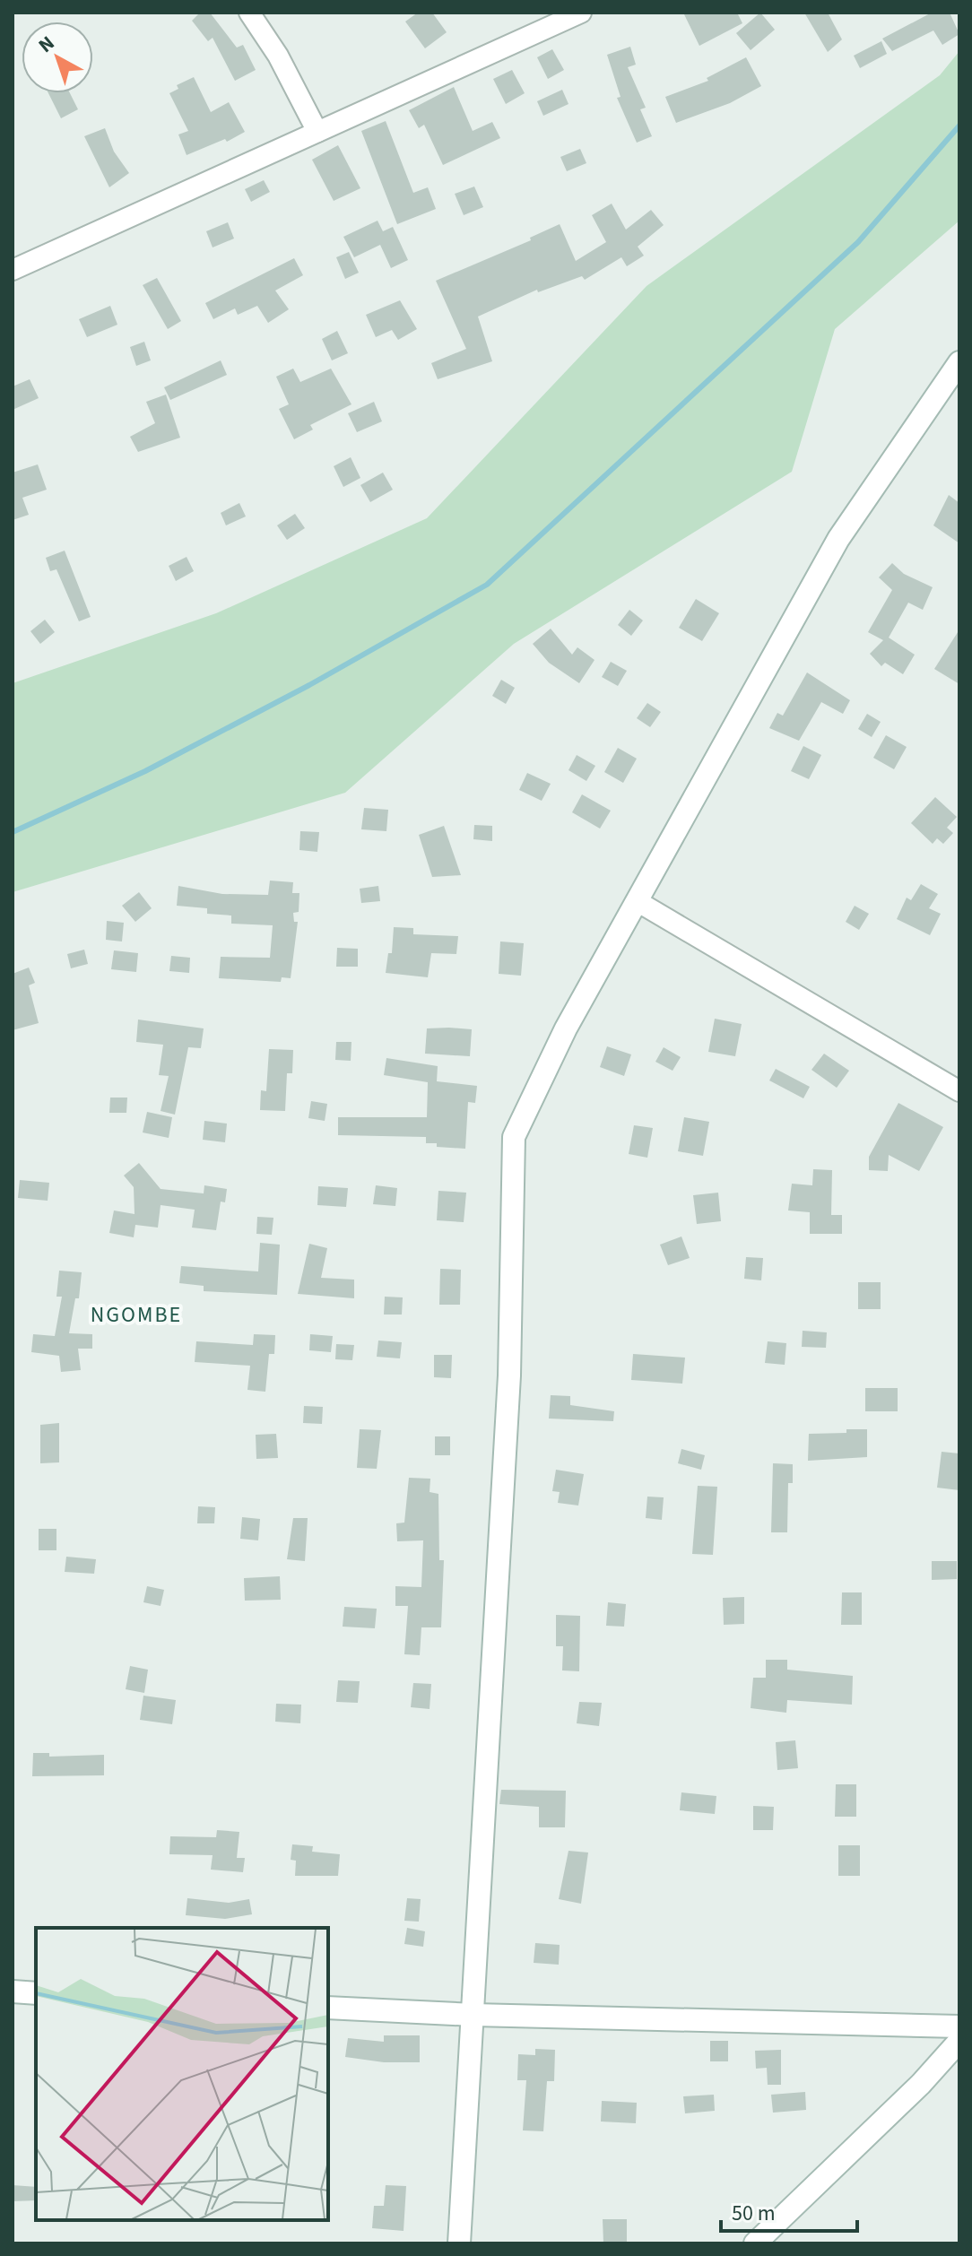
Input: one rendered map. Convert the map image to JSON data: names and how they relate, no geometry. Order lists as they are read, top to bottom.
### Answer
{
  "districts": ["NGOMBE"],
  "scale_bar": "50 m",
  "north": "top left"
}
